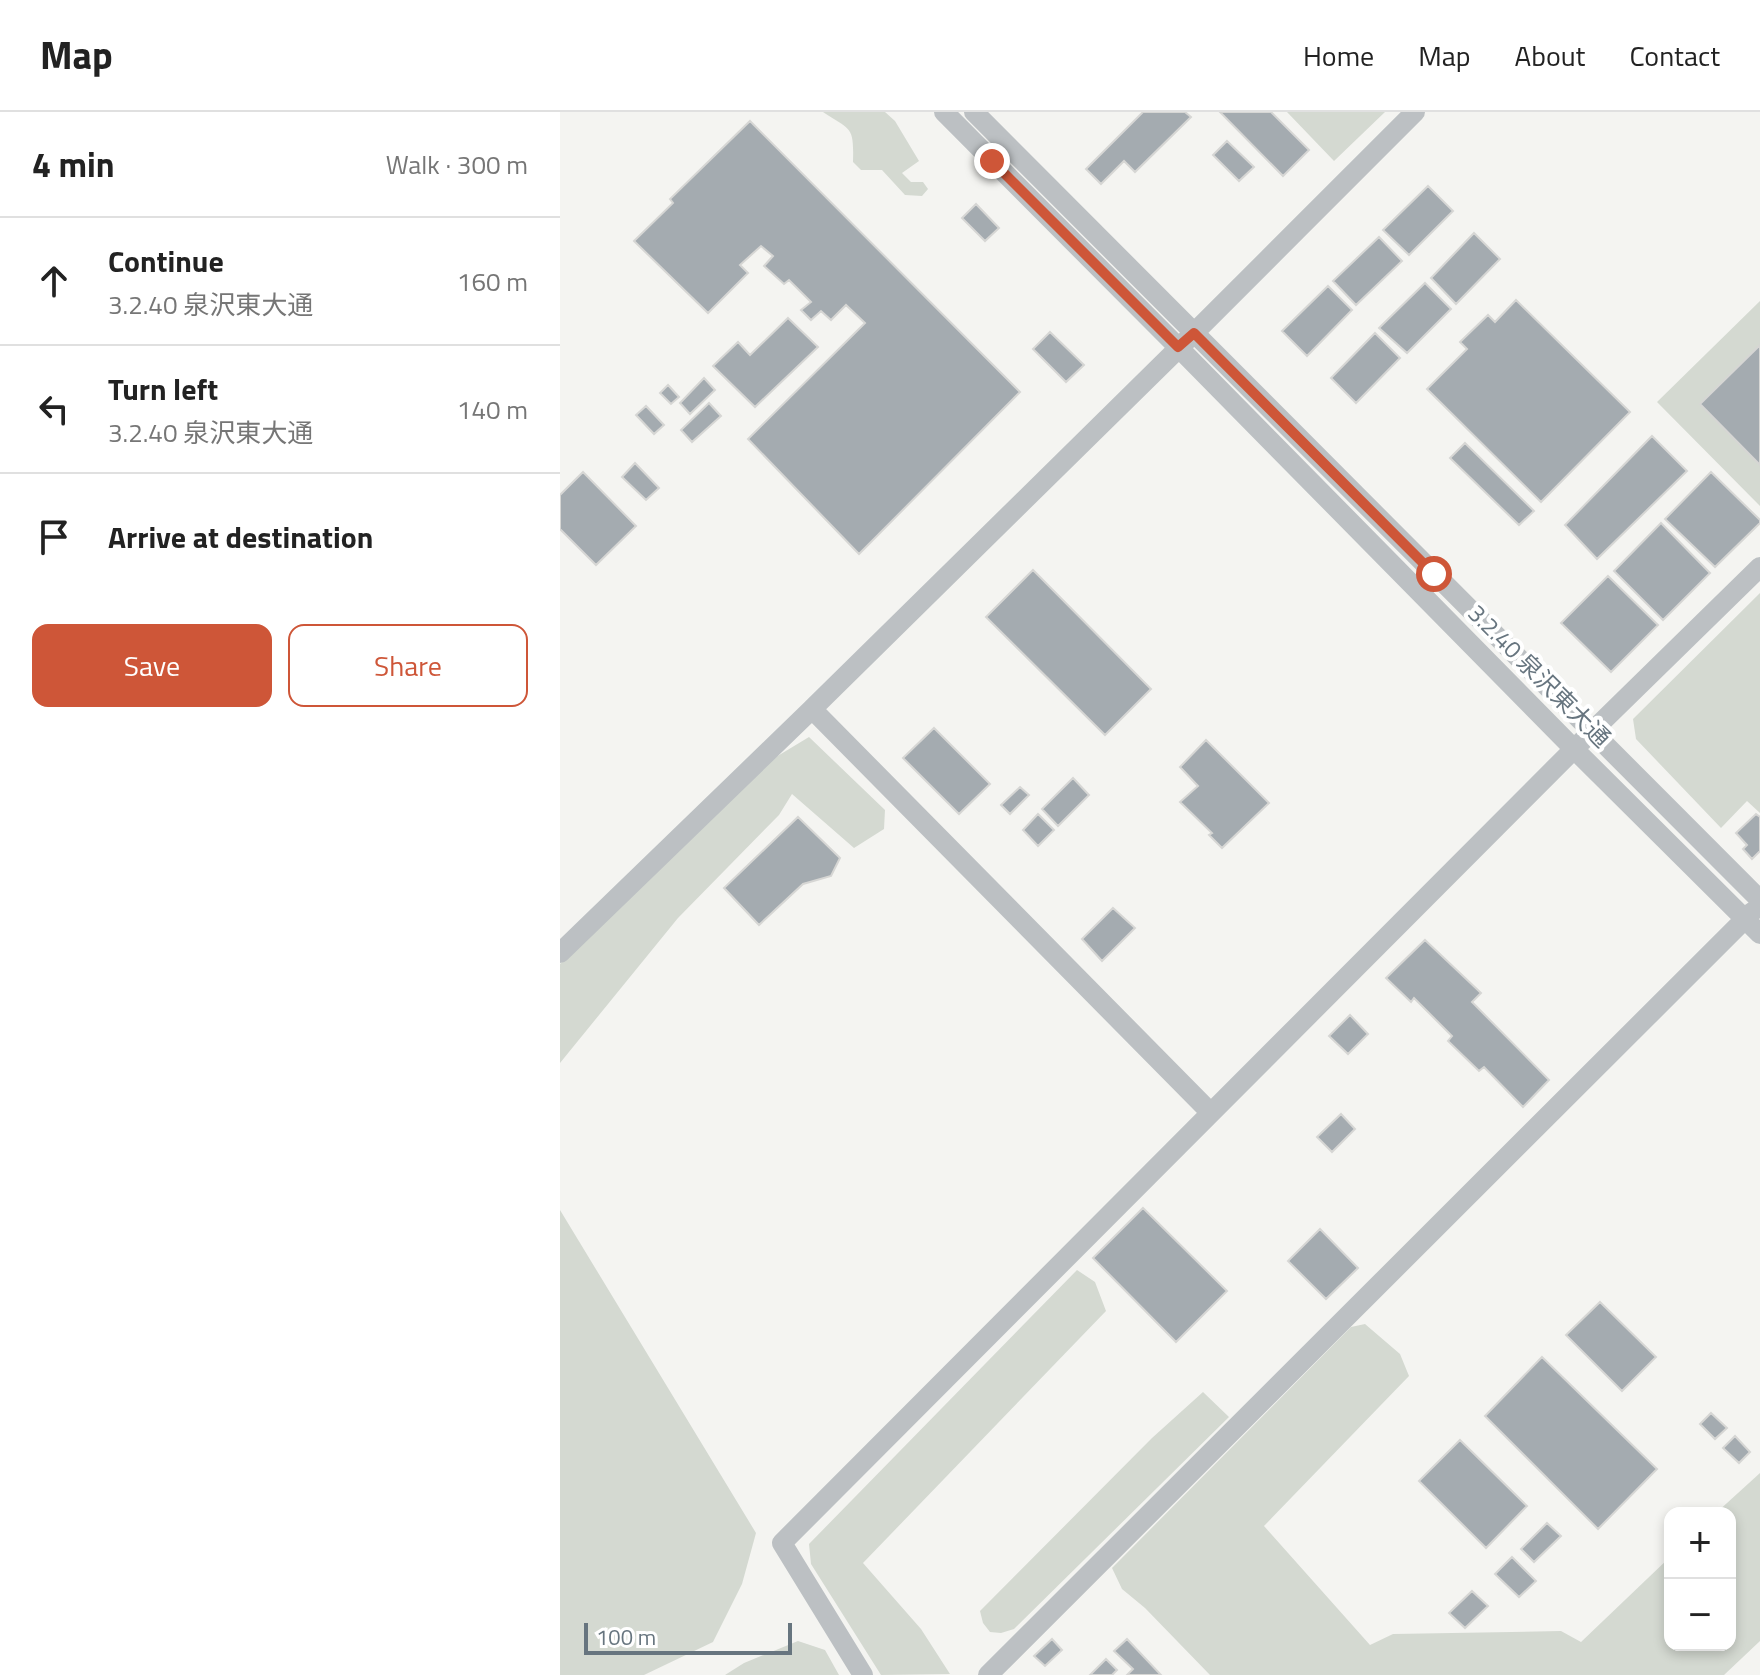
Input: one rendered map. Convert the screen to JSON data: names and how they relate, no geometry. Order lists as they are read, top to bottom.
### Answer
{
  "streets": {
    "street": ["3.2.40 泉沢東大通"]
  },
  "scale_bar": "100 m",
  "page": {
    "header": "Map",
    "nav": [
      "Home",
      "Map",
      "About",
      "Contact"
    ],
    "heading": ["4 min", "Walk · 300 m"],
    "list": [
      ["Continue", "3.2.40 泉沢東大通", "160 m"],
      ["Turn left", "3.2.40 泉沢東大通", "140 m"],
      "Arrive at destination"
    ],
    "buttons": ["Save", "Share"],
    "map_buttons": ["+", "−"],
    "scale": "100 m"
  }
}
